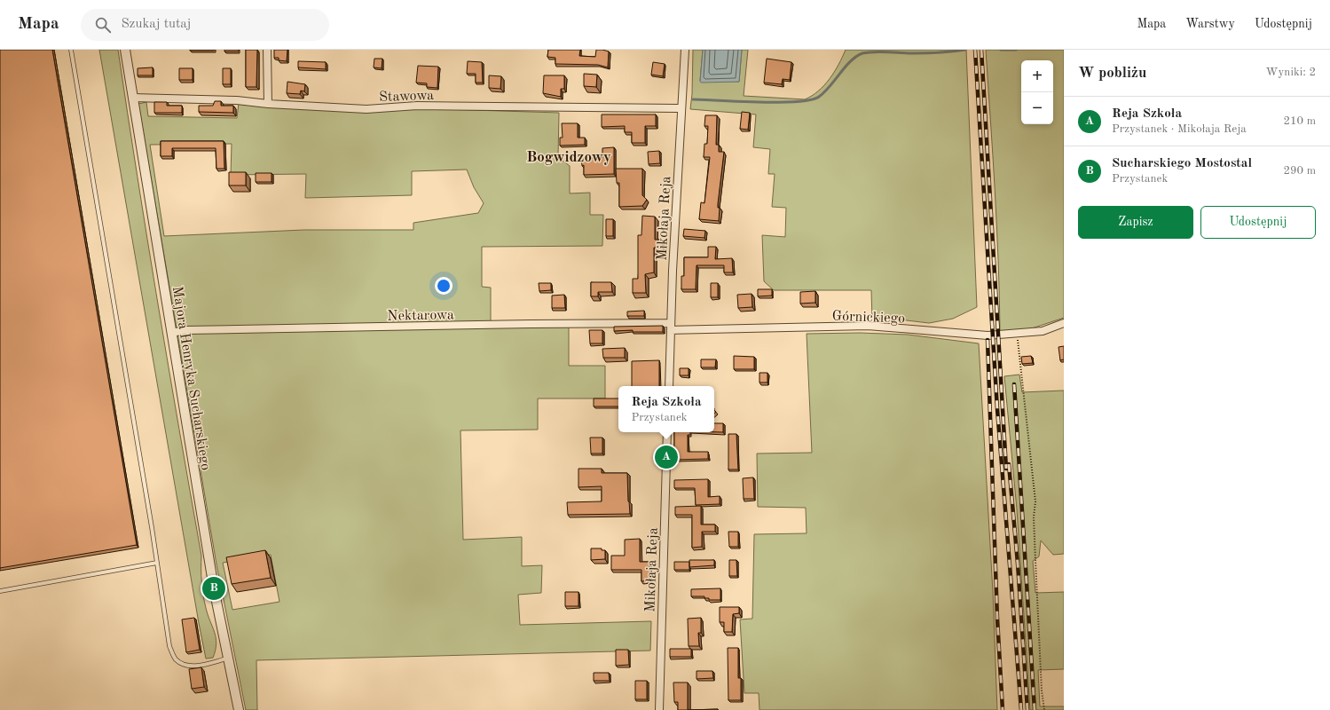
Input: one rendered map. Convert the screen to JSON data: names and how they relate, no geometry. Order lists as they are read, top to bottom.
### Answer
{
  "streets": {
    "street": [
      "Stawowa",
      "Mikołaja Reja",
      "Nektarowa",
      "Górnickiego",
      "Majora Henryka Sucharskiego"
    ]
  },
  "crossings": [
    ["Stawowa", "Mikołaja Reja"],
    ["Stawowa", "Majora Henryka Sucharskiego"],
    ["Mikołaja Reja", "Nektarowa"],
    ["Mikołaja Reja", "Górnickiego"],
    ["Nektarowa", "Górnickiego"],
    ["Nektarowa", "Majora Henryka Sucharskiego"]
  ],
  "districts": ["Bogwidzowy"],
  "page": {
    "header": "Mapa",
    "search": "Szukaj tutaj",
    "nav": ["Mapa", "Warstwy", "Udostępnij"],
    "heading": ["W pobliżu", "Wyniki: 2"],
    "map_buttons": ["+", "−"],
    "list": [
      {
        "mark": "A",
        "name": "Reja Szkoła",
        "note": "Przystanek · Mikołaja Reja",
        "value": "210 m"
      },
      {
        "mark": "B",
        "name": "Sucharskiego Mostostal",
        "note": "Przystanek",
        "value": "290 m"
      }
    ],
    "buttons": ["Zapisz", "Udostępnij"],
    "popup": ["Reja Szkoła", "Przystanek"],
    "pins": ["A", "B"]
  }
}
